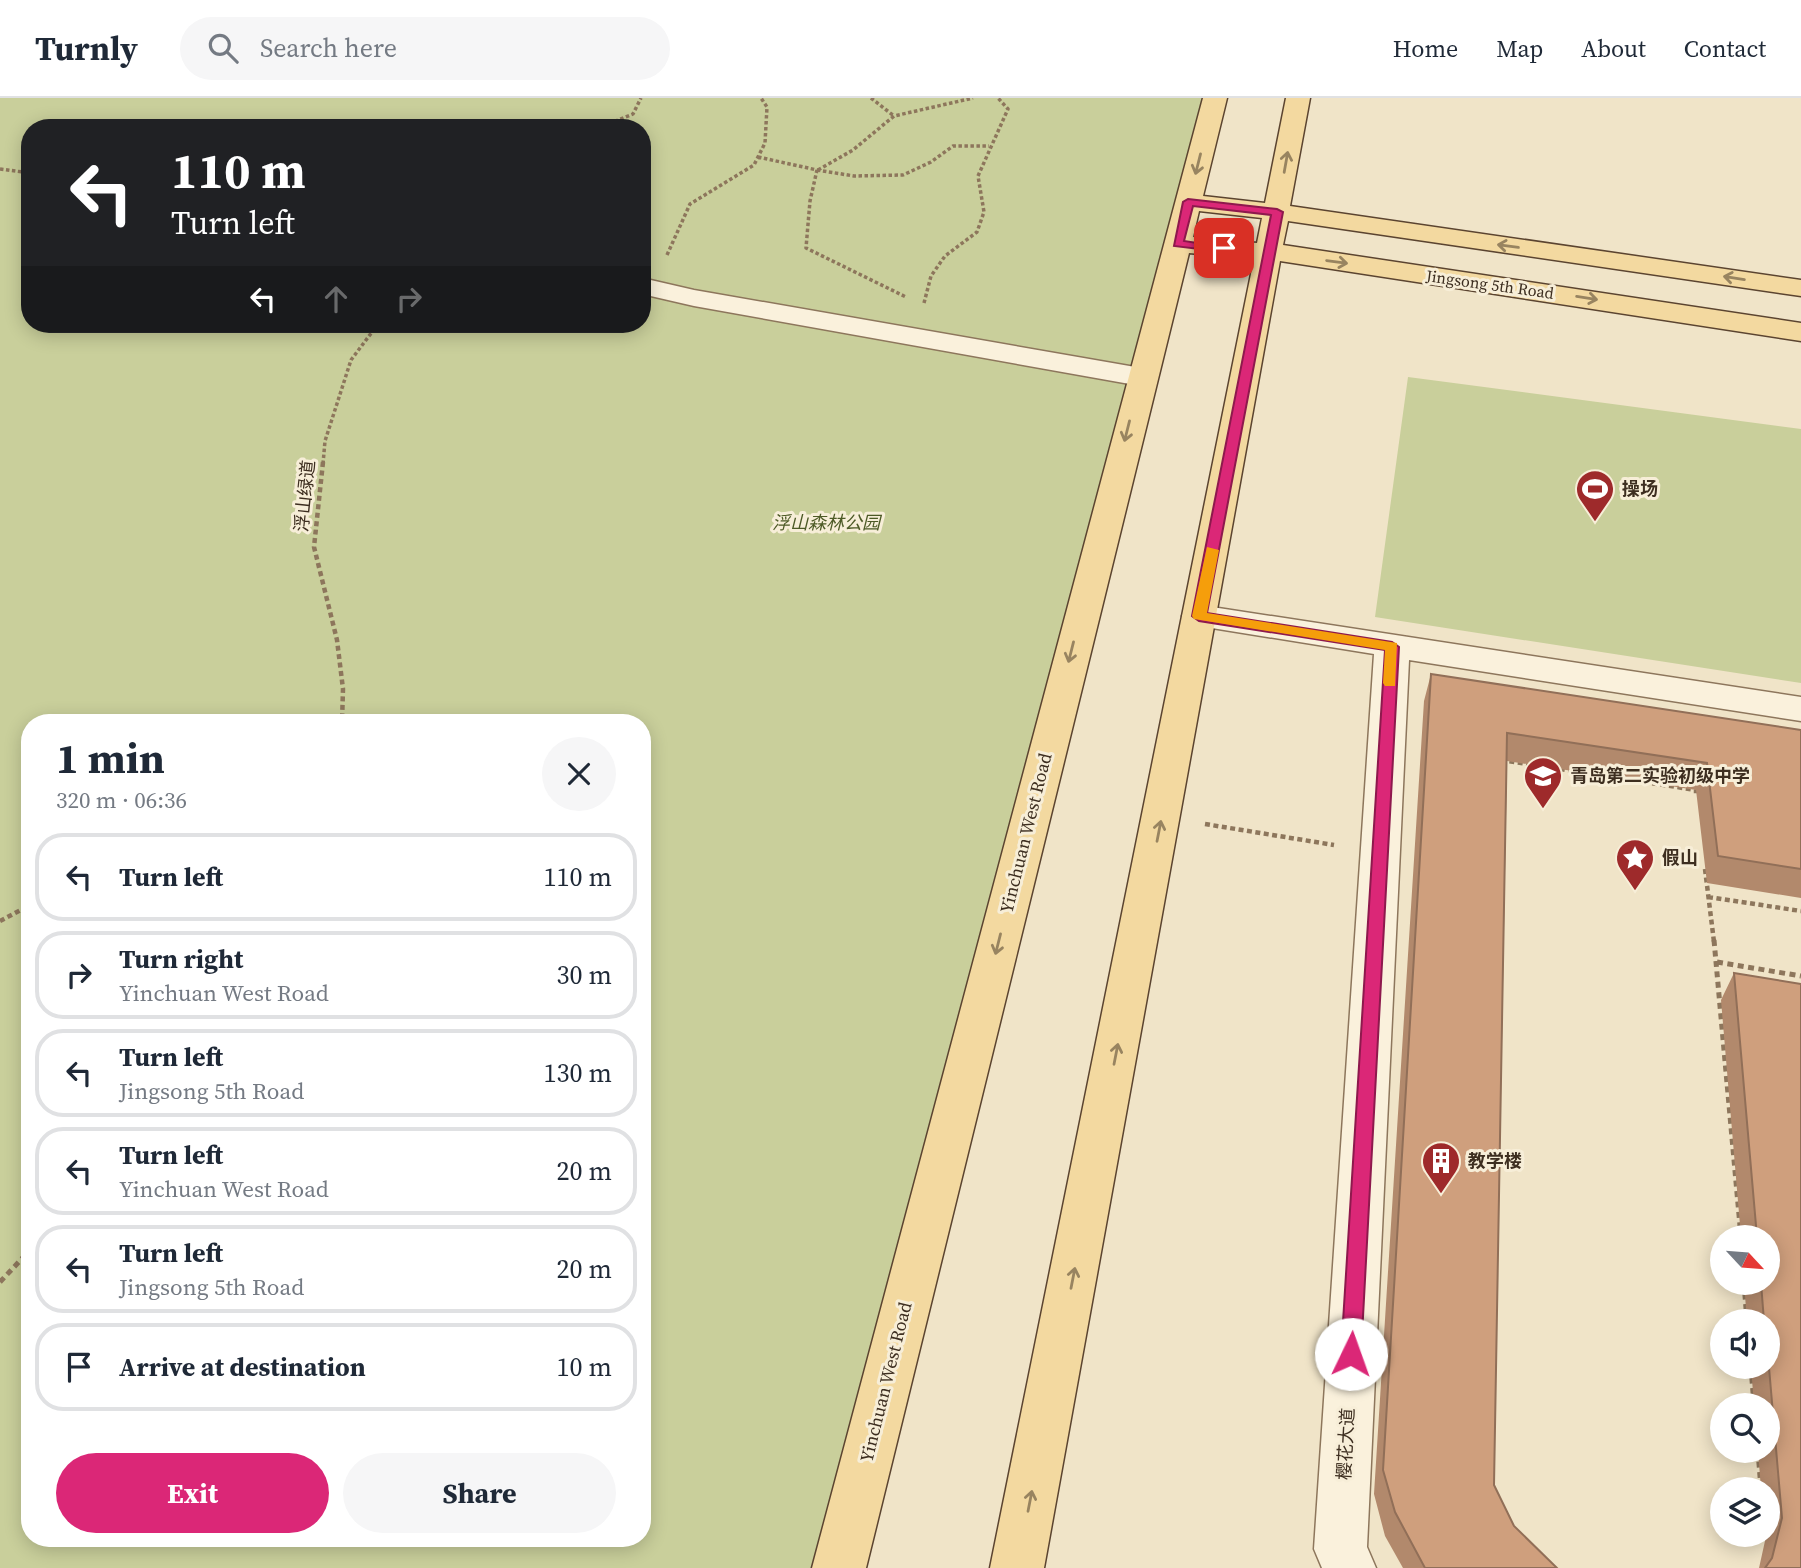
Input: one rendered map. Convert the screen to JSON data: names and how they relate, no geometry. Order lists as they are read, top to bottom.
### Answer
{
  "streets": {
    "main road": ["Jingsong 5th Road", "Yinchuan West Road"],
    "street": ["樱花大道"],
    "path": ["浮山绿道"]
  },
  "crossings": [
    ["Jingsong 5th Road", "Yinchuan West Road"]
  ],
  "parks": ["浮山森林公园"],
  "places": {
    "sports": ["操场"],
    "school or university": ["青岛第二实验初级中学"],
    "place": ["假山"],
    "building": ["教学楼"]
  },
  "north": "bottom right",
  "page": {
    "header": "Turnly",
    "search": "Search here",
    "nav": [
      "Home",
      "Map",
      "About",
      "Contact"
    ],
    "turn": ["110 m", "Turn left"],
    "heading": ["1 min", "320 m · 06:36"],
    "list": [
      {
        "name": "Turn left",
        "value": "110 m"
      },
      {
        "name": "Turn right",
        "note": "Yinchuan West Road",
        "value": "30 m"
      },
      {
        "name": "Turn left",
        "note": "Jingsong 5th Road",
        "value": "130 m"
      },
      {
        "name": "Turn left",
        "note": "Yinchuan West Road",
        "value": "20 m"
      },
      {
        "name": "Turn left",
        "note": "Jingsong 5th Road",
        "value": "20 m"
      },
      {
        "name": "Arrive at destination",
        "value": "10 m"
      }
    ],
    "buttons": ["Exit", "Share"]
  }
}
